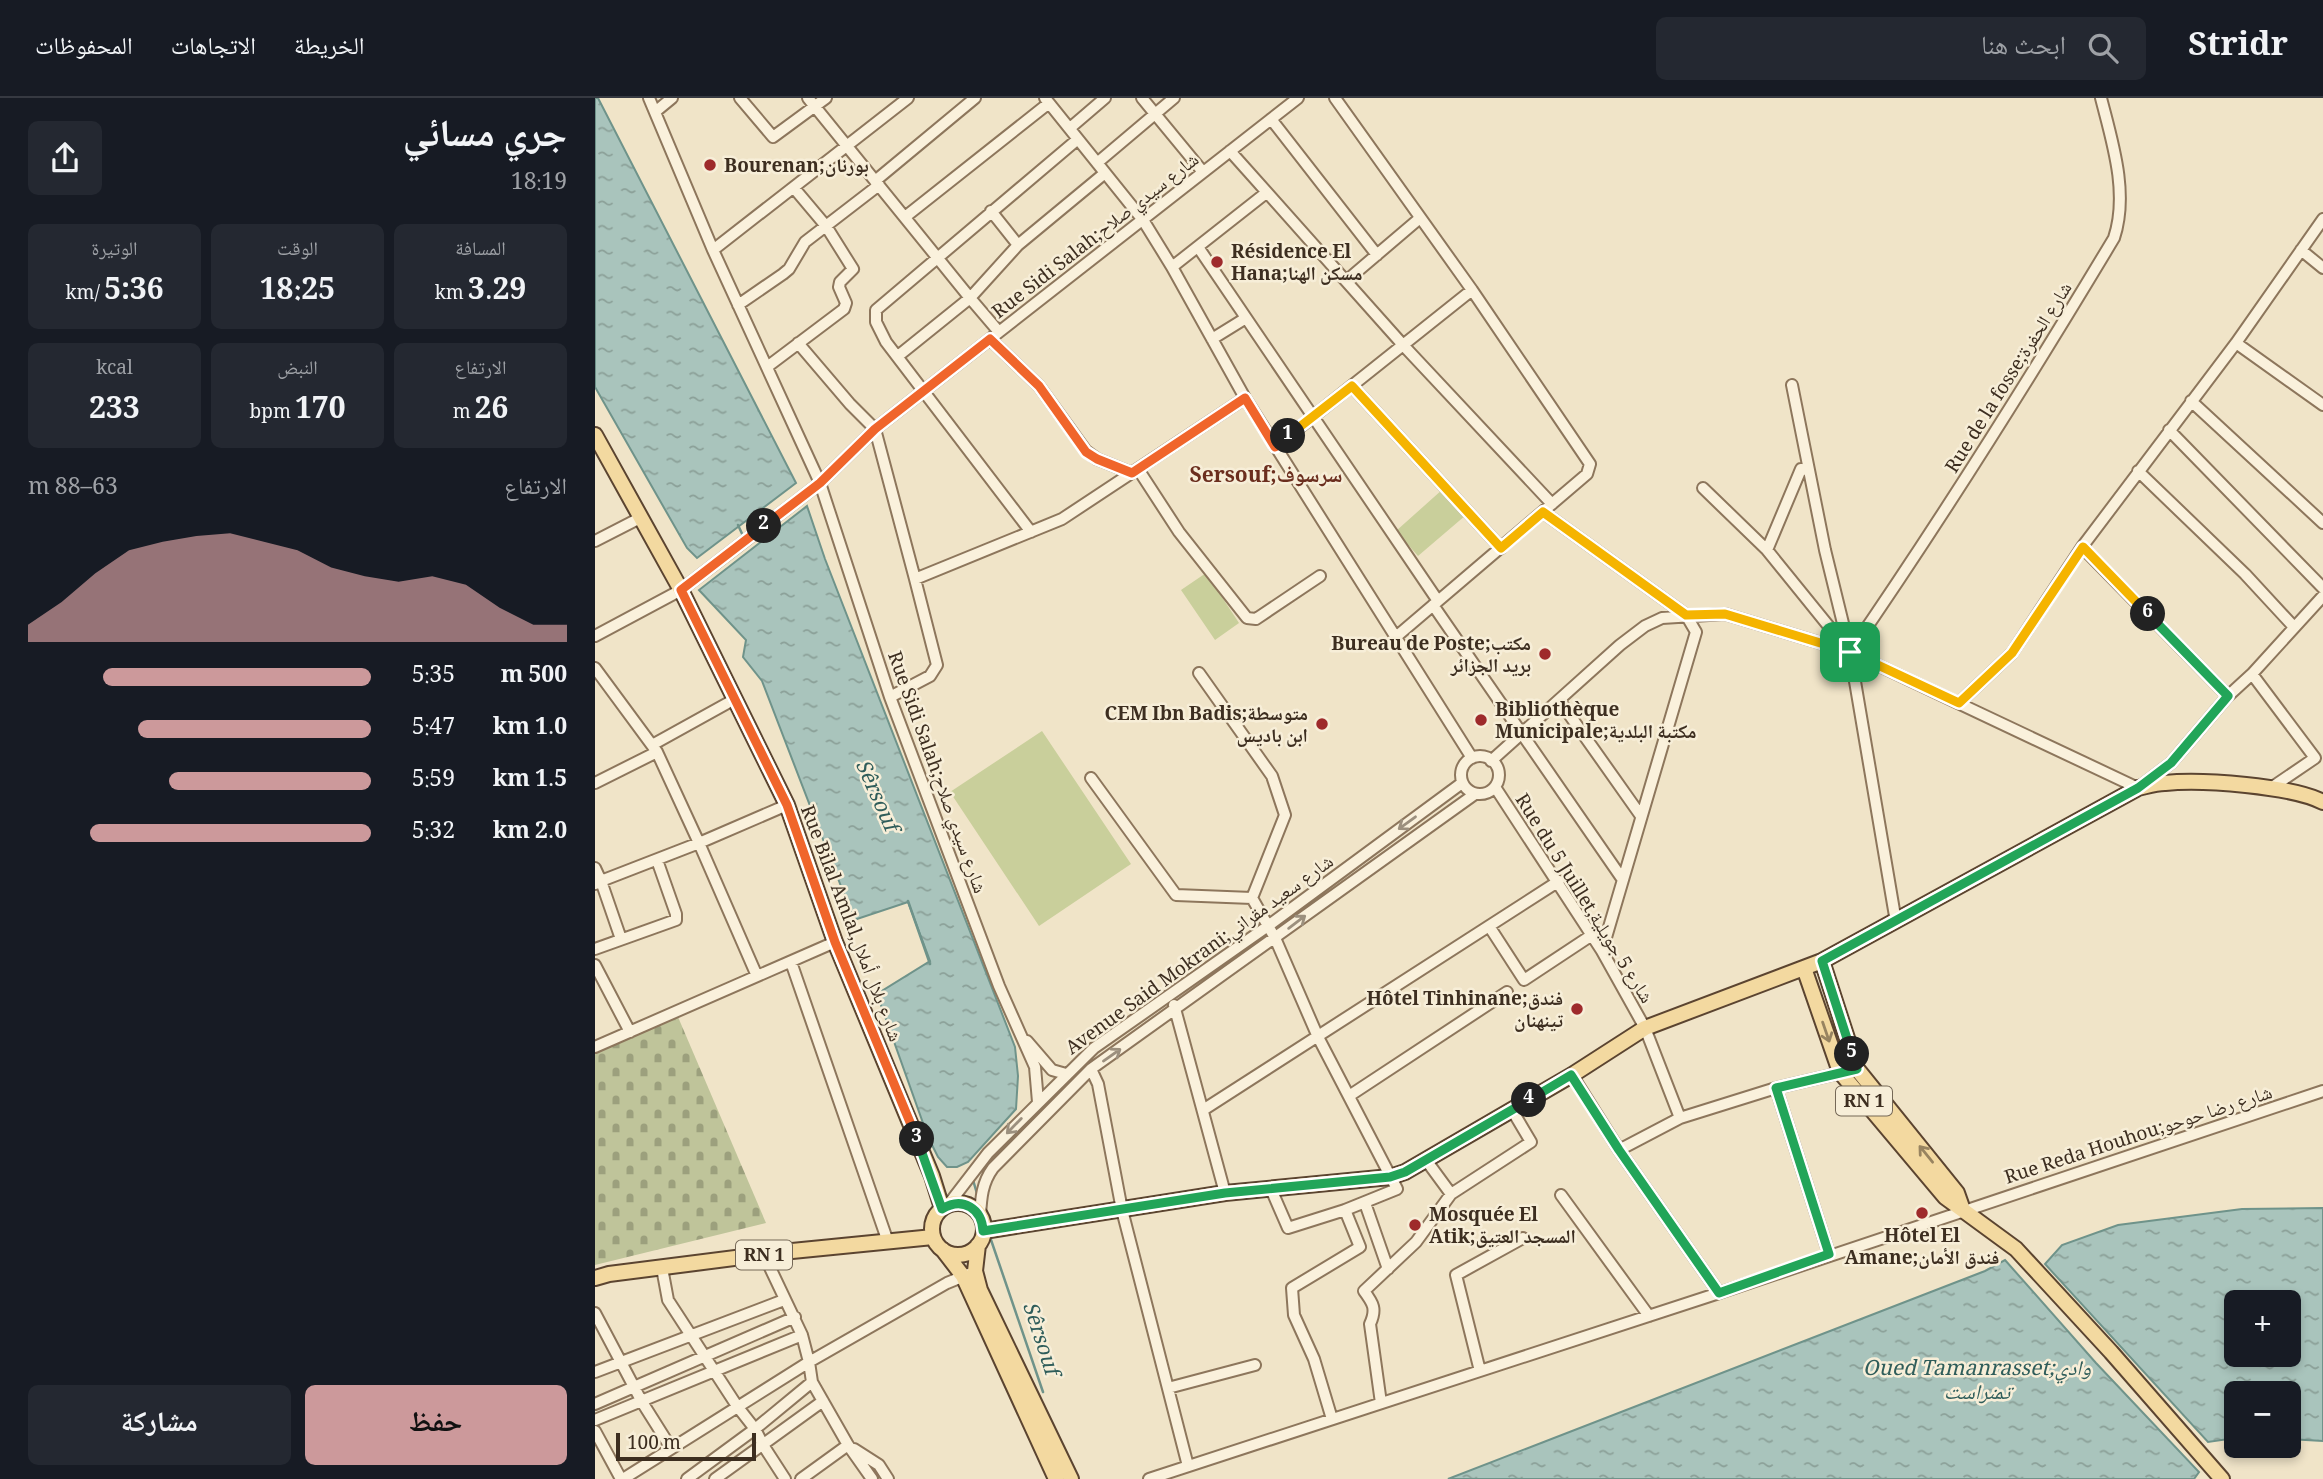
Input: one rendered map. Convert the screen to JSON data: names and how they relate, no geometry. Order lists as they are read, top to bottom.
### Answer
{
  "streets": {
    "main road": ["Rue Bilal Amlal,شارع بلال أملال", "RN 1"],
    "street": [
      "Rue Sidi Salah;شارع سيدي صلاح",
      "Rue de la fosse;شارع الحفرة",
      "Rue du 5 Juillet,شارع 5 جويلية",
      "Avenue Said Mokrani;شارع سعيد مقراني",
      "Rue Reda Houhou;شارع رضا حوحو"
    ]
  },
  "crossings": [
    ["Rue Sidi Salah;شارع سيدي صلاح", "Avenue Said Mokrani;شارع سعيد مقراني"],
    ["Rue du 5 Juillet,شارع 5 جويلية", "Avenue Said Mokrani;شارع سعيد مقراني"],
    ["Rue Bilal Amlal,شارع بلال أملال", "Avenue Said Mokrani;شارع سعيد مقراني"],
    ["Rue Bilal Amlal,شارع بلال أملال", "RN 1"],
    ["Avenue Said Mokrani;شارع سعيد مقراني", "RN 1"],
    ["RN 1", "Rue Reda Houhou;شارع رضا حوحو"]
  ],
  "districts": ["Sersouf;سرسوف"],
  "water": ["Sêrsouf", "Oued Tamanrasset;وادي تمنراست"],
  "places": [
    "Bourenan;بورنان",
    "Résidence El Hana;مسكن الهنا",
    "Bureau de Poste;مكتب بريد الجزائر",
    "Bibliothèque Municipale;مكتبة البلدية",
    "CEM Ibn Badis;متوسطة ابن باديس",
    "Hôtel Tinhinane;فندق تينهنان",
    "Hôtel El Amane;فندق الأمان",
    "Mosquée El Atik;المسجد العتيق"
  ],
  "scale_bar": "100 m",
  "page": {
    "header": "Stridr",
    "search": "ابحث هنا",
    "nav": ["الخريطة", "الاتجاهات", "المحفوظات"],
    "heading": ["جري مسائي", "18:19"],
    "stats": [
      ["المسافة", "3.29 km"],
      ["الوقت", "18:25"],
      ["الوتيرة", "5:36 /km"],
      ["الارتفاع", "26 m"],
      ["النبض", "170 bpm"],
      ["kcal", "233"]
    ],
    "pins": [
      "1",
      "2",
      "6",
      "5",
      "4",
      "3"
    ],
    "chart": ["الارتفاع", "63–88 m"],
    "list": [
      {
        "name": "500 m",
        "note": "5:35"
      },
      {
        "name": "1.0 km",
        "note": "5:47"
      },
      {
        "name": "1.5 km",
        "note": "5:59"
      },
      {
        "name": "2.0 km",
        "note": "5:32"
      }
    ],
    "map_buttons": ["+", "−"],
    "buttons": ["حفظ", "مشاركة"],
    "scale": "100 m"
  }
}
